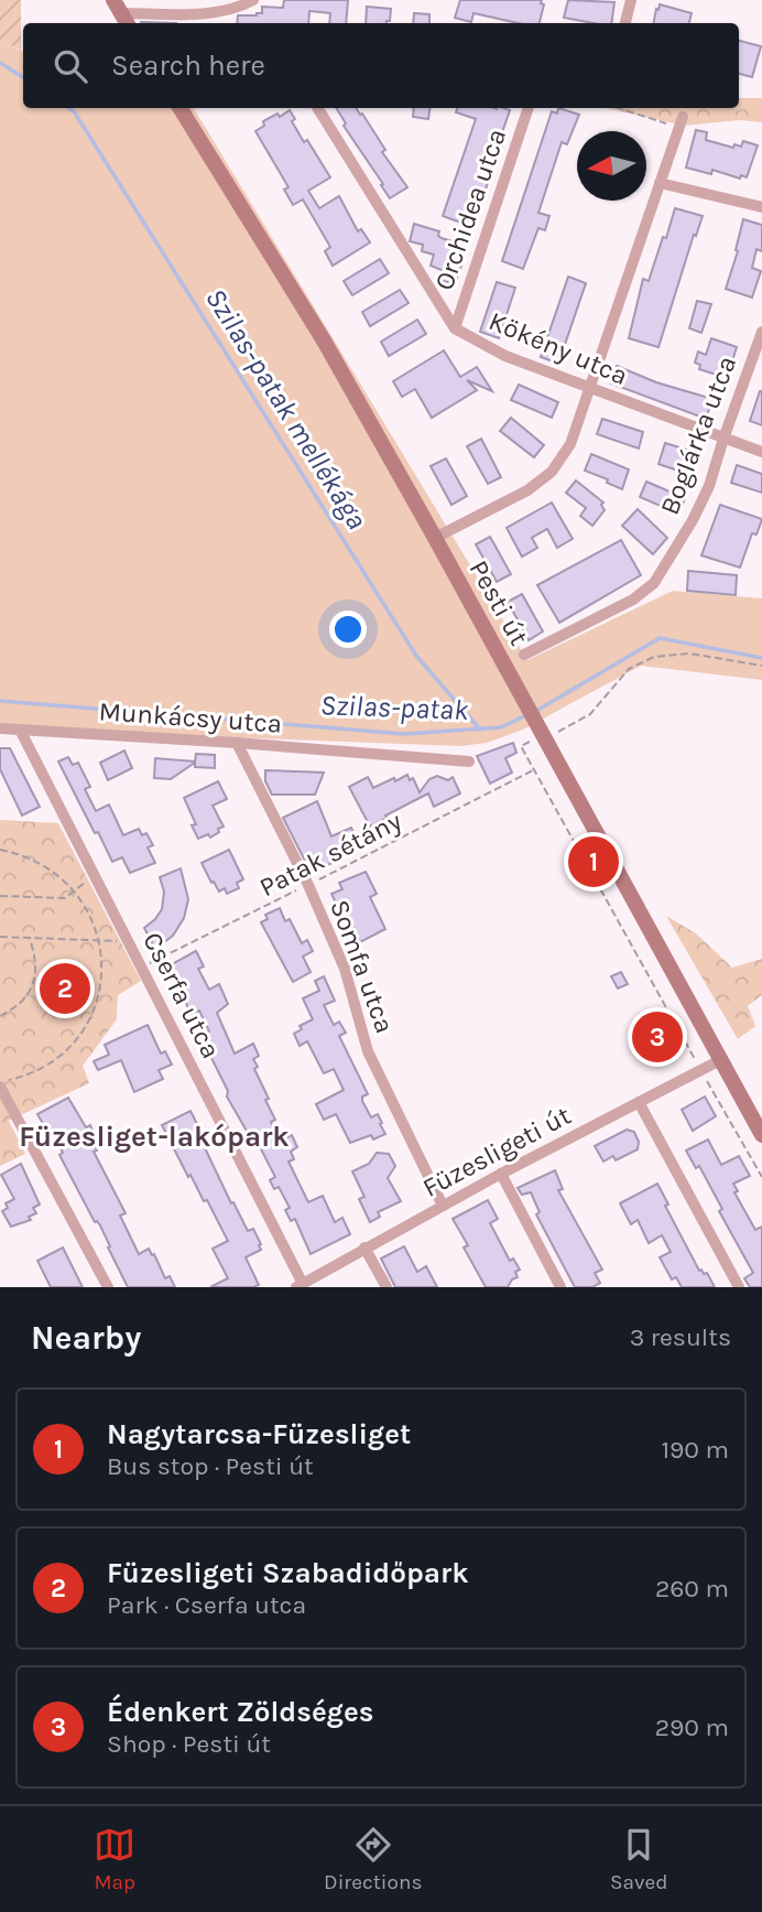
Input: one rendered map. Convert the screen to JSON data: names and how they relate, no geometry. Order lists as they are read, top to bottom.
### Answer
{
  "streets": {
    "main road": ["Pesti út"],
    "street": [
      "Orchidea utca",
      "Kökény utca",
      "Boglárka utca",
      "Munkácsy utca",
      "Somfa utca",
      "Cserfa utca",
      "Füzesligeti út"
    ],
    "path": ["Patak sétány"]
  },
  "crossings": [
    ["Orchidea utca", "Kökény utca"],
    ["Kökény utca", "Boglárka utca"],
    ["Pesti út", "Füzesligeti út"],
    ["Munkácsy utca", "Somfa utca"],
    ["Munkácsy utca", "Cserfa utca"],
    ["Patak sétány", "Somfa utca"],
    ["Patak sétány", "Cserfa utca"],
    ["Somfa utca", "Füzesligeti út"],
    ["Cserfa utca", "Füzesligeti út"]
  ],
  "districts": ["Füzesliget-lakópark"],
  "water": ["Szilas-patak mellékága", "Szilas-patak"],
  "north": "left",
  "page": {
    "search": "Search here",
    "pins": ["1", "2", "3"],
    "heading": ["Nearby", "3 results"],
    "list": [
      {
        "mark": "1",
        "name": "Nagytarcsa-Füzesliget",
        "note": "Bus stop · Pesti út",
        "value": "190 m"
      },
      {
        "mark": "2",
        "name": "Füzesligeti Szabadidőpark",
        "note": "Park · Cserfa utca",
        "value": "260 m"
      },
      {
        "mark": "3",
        "name": "Édenkert Zöldséges",
        "note": "Shop · Pesti út",
        "value": "290 m"
      }
    ],
    "nav": ["Map", "Directions", "Saved"]
  }
}
